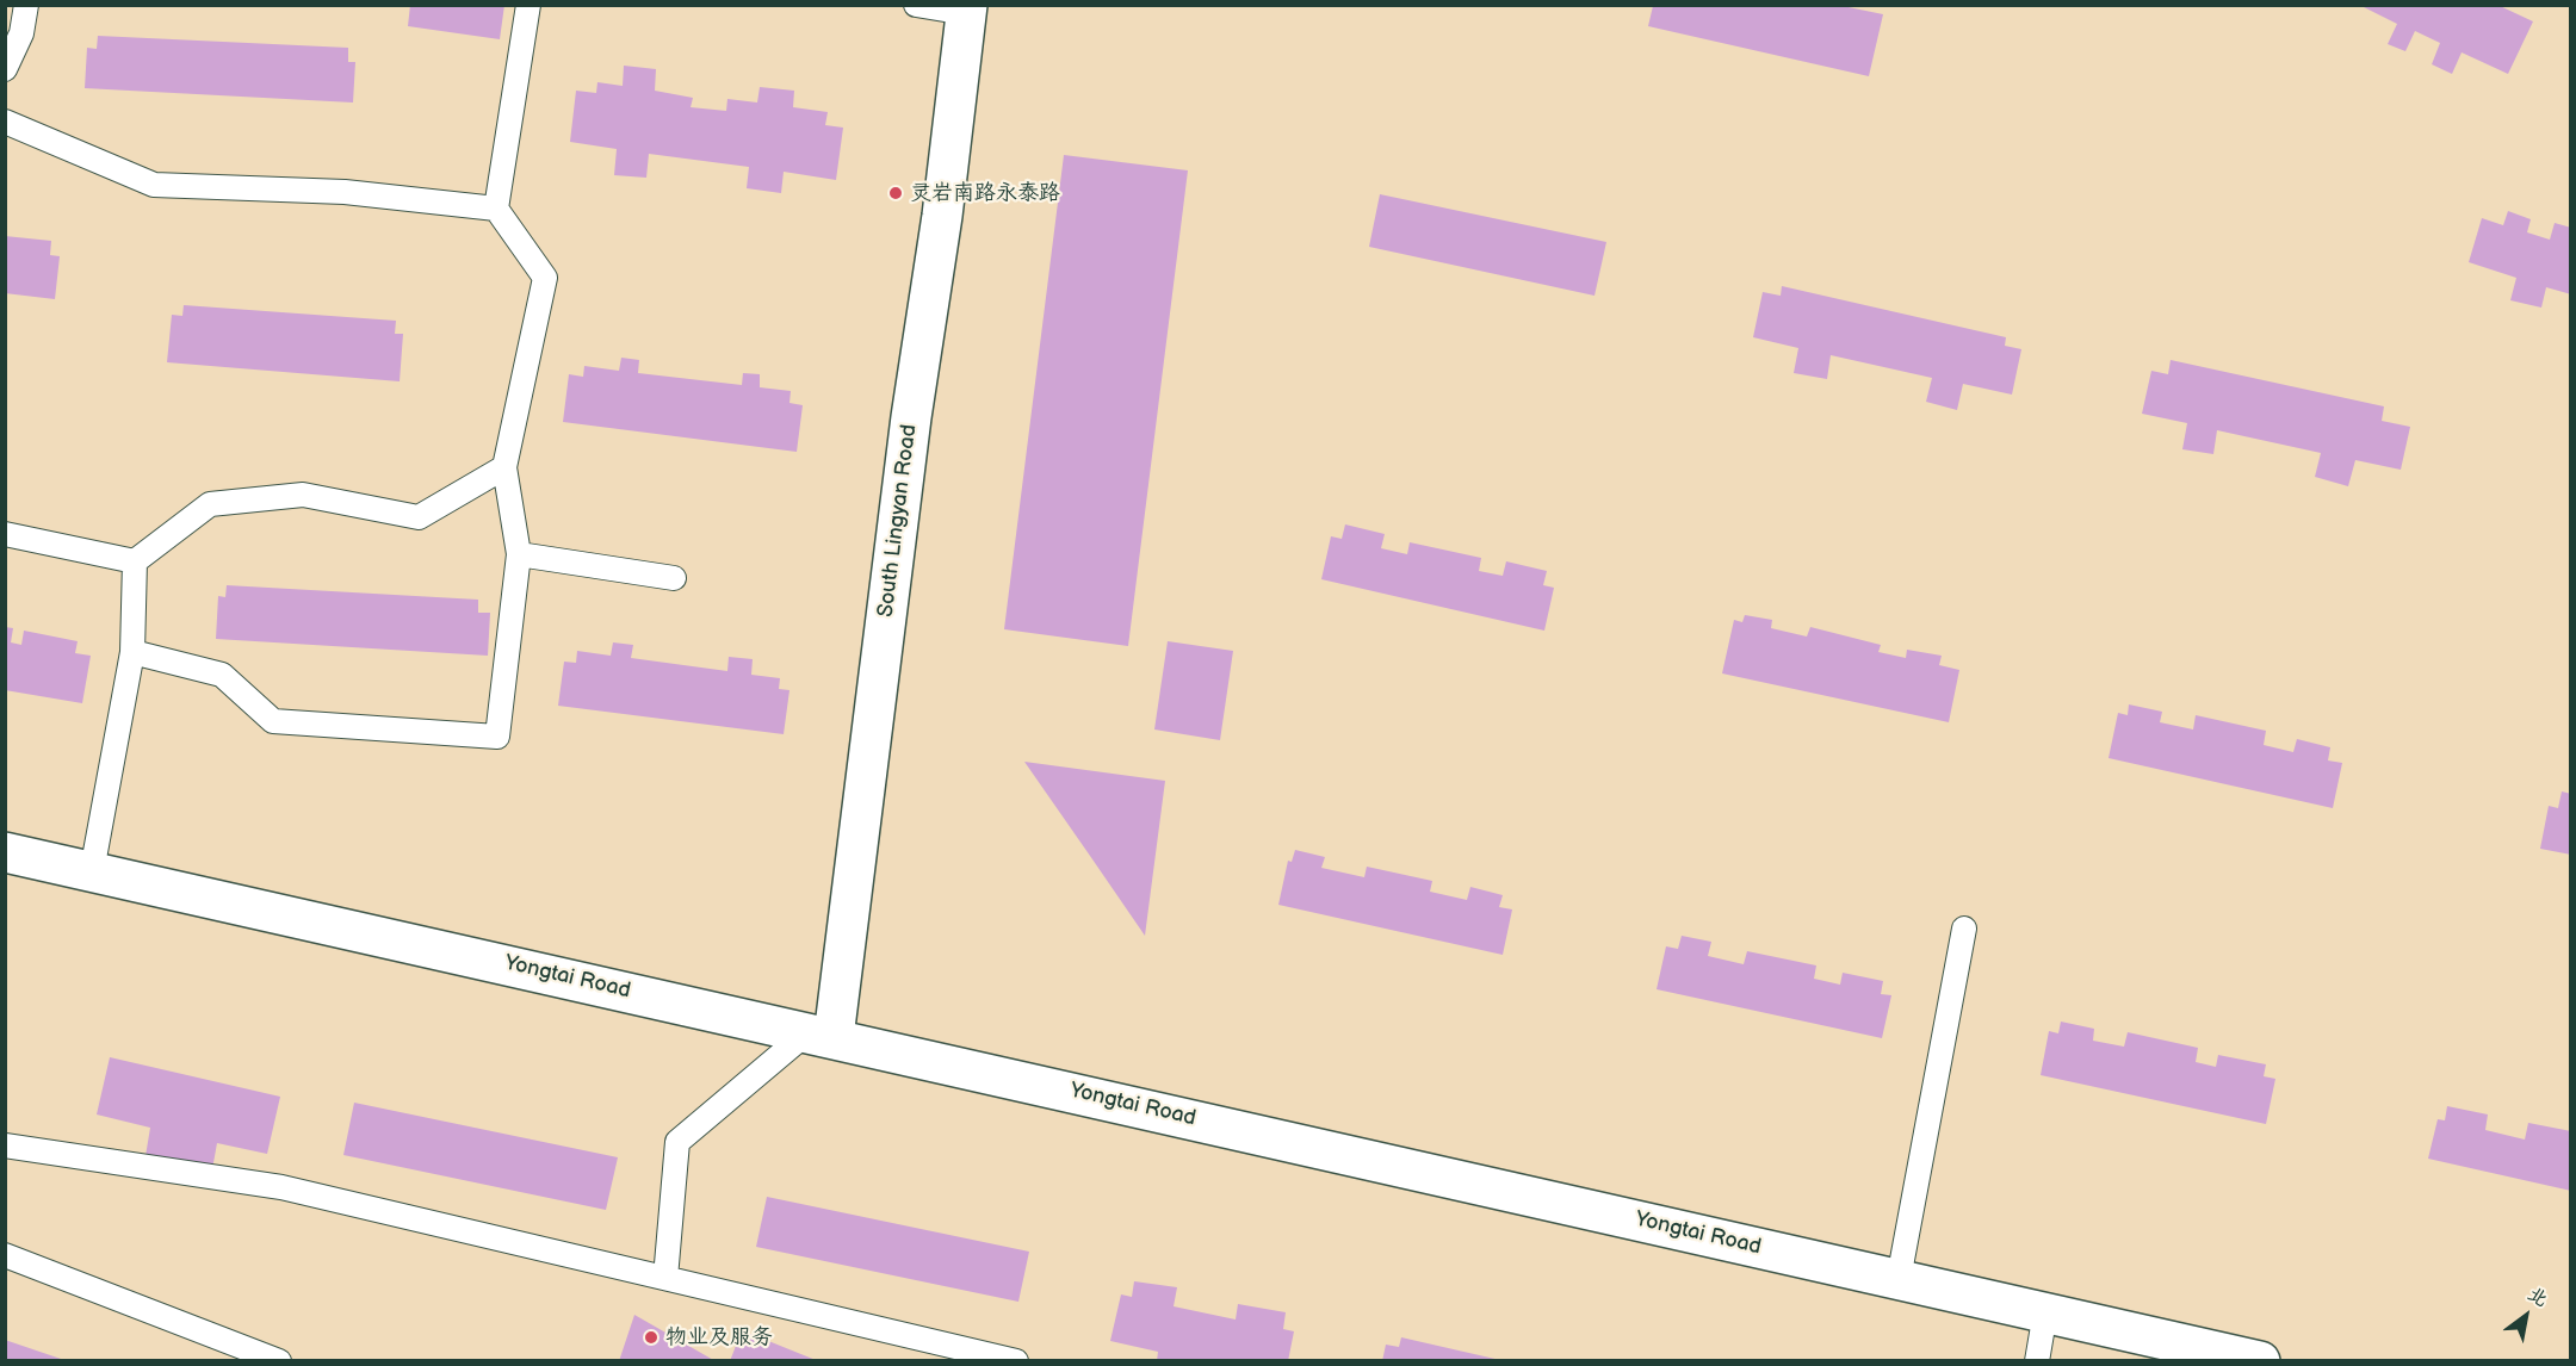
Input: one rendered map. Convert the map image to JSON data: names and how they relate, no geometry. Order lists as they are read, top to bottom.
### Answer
{
  "streets": {
    "street": ["South Lingyan Road", "Yongtai Road"]
  },
  "crossings": [
    ["South Lingyan Road", "Yongtai Road"]
  ],
  "places": ["灵岩南路永泰路", "物业及服务"],
  "north": "top right"
}
